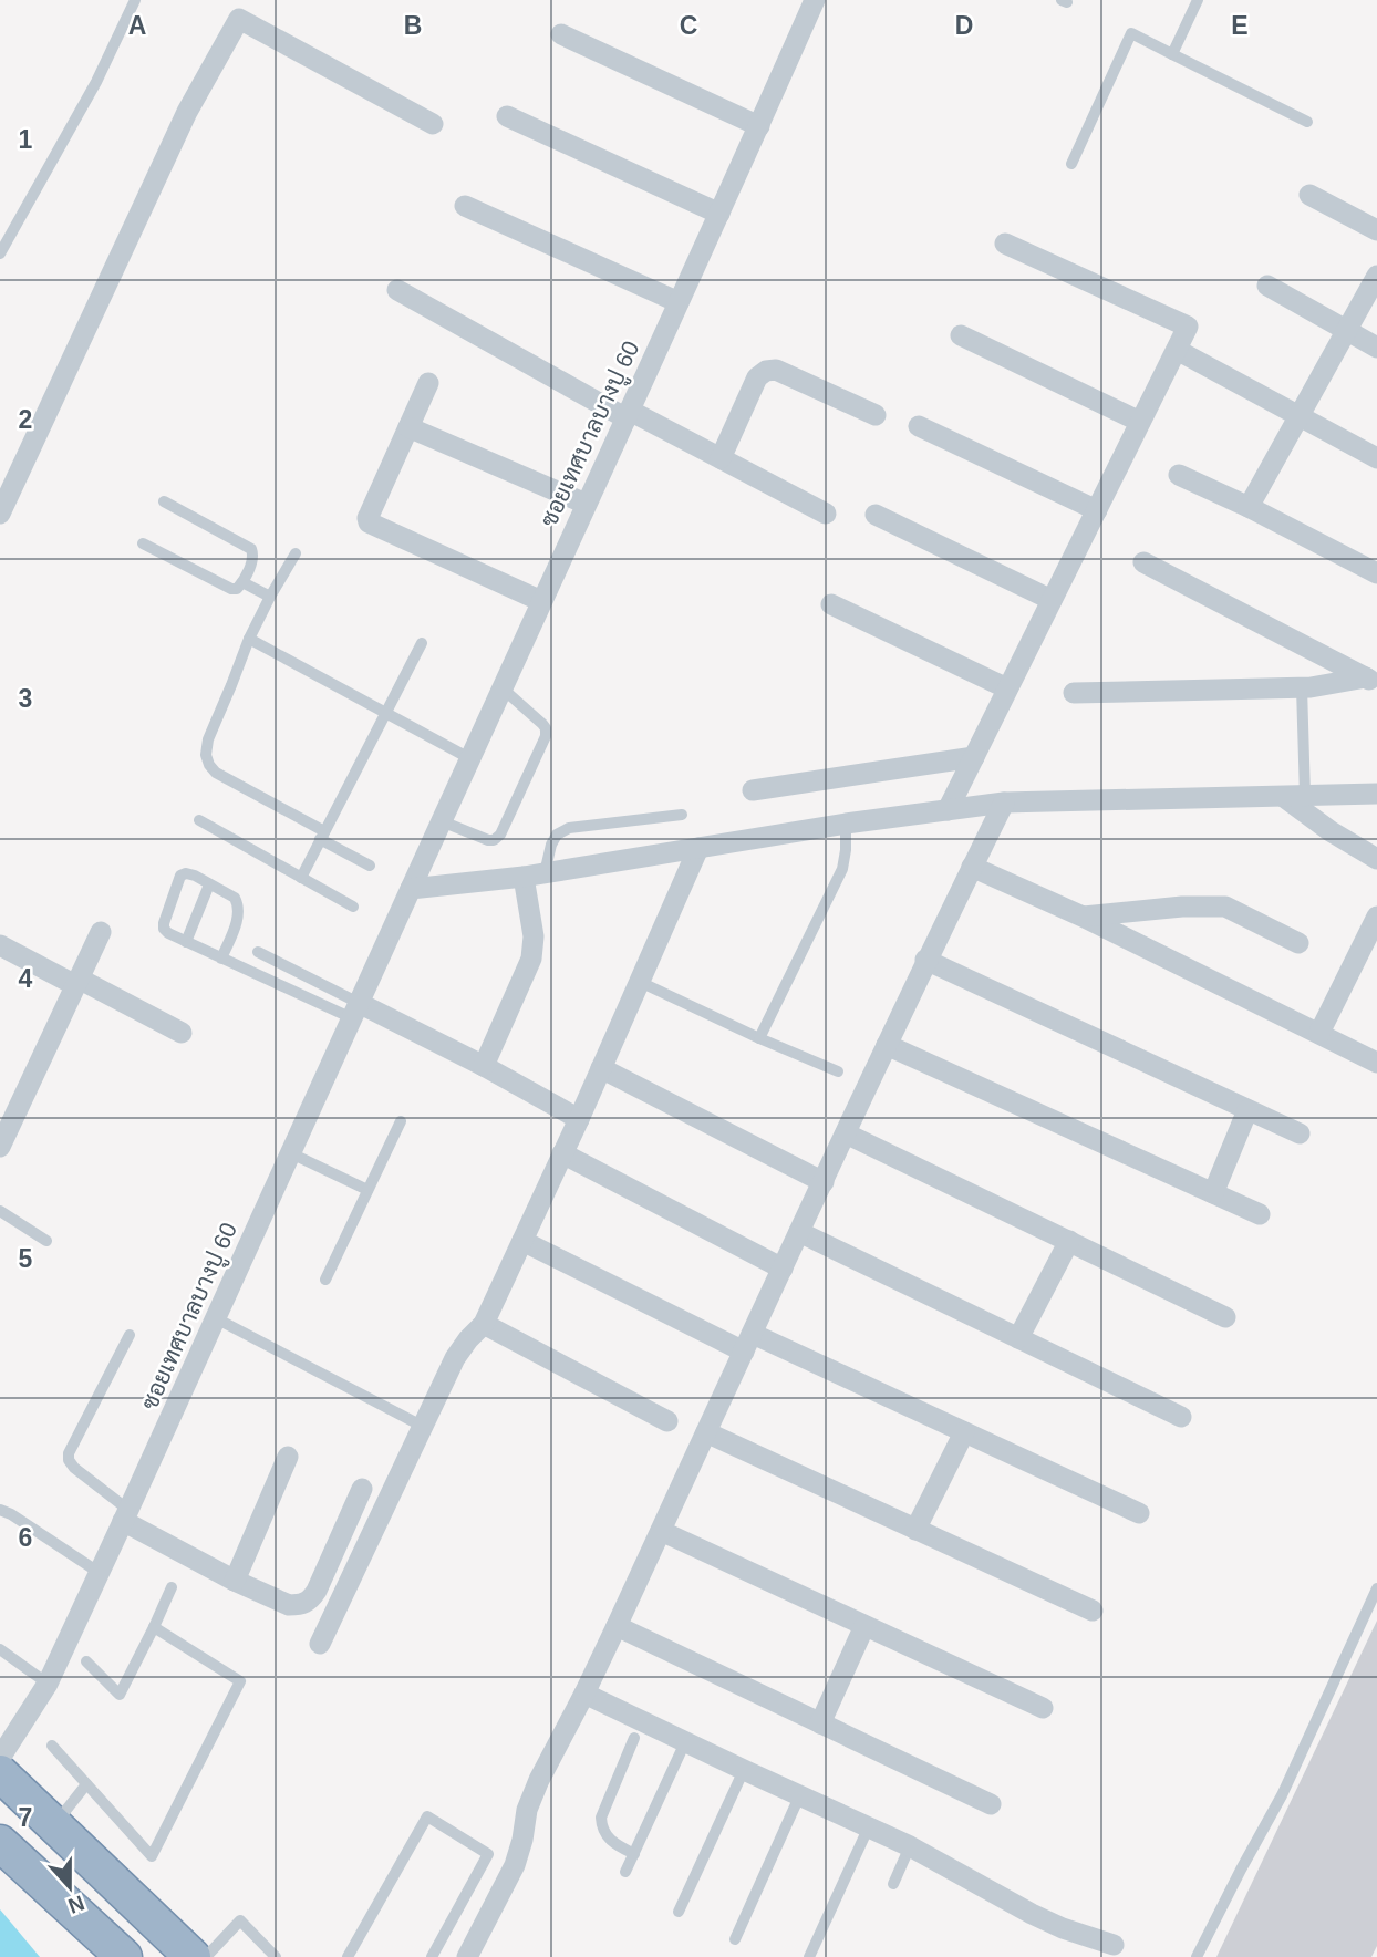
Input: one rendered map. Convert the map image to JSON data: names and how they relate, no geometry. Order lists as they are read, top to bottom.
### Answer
{
  "streets": {
    "street": ["ซอยเทศบาลบางปู 60"]
  },
  "north": "bottom",
  "grid": {
    "columns": [
      "A",
      "B",
      "C",
      "D",
      "E"
    ],
    "rows": [
      "1",
      "2",
      "3",
      "4",
      "5",
      "6",
      "7"
    ]
  }
}
